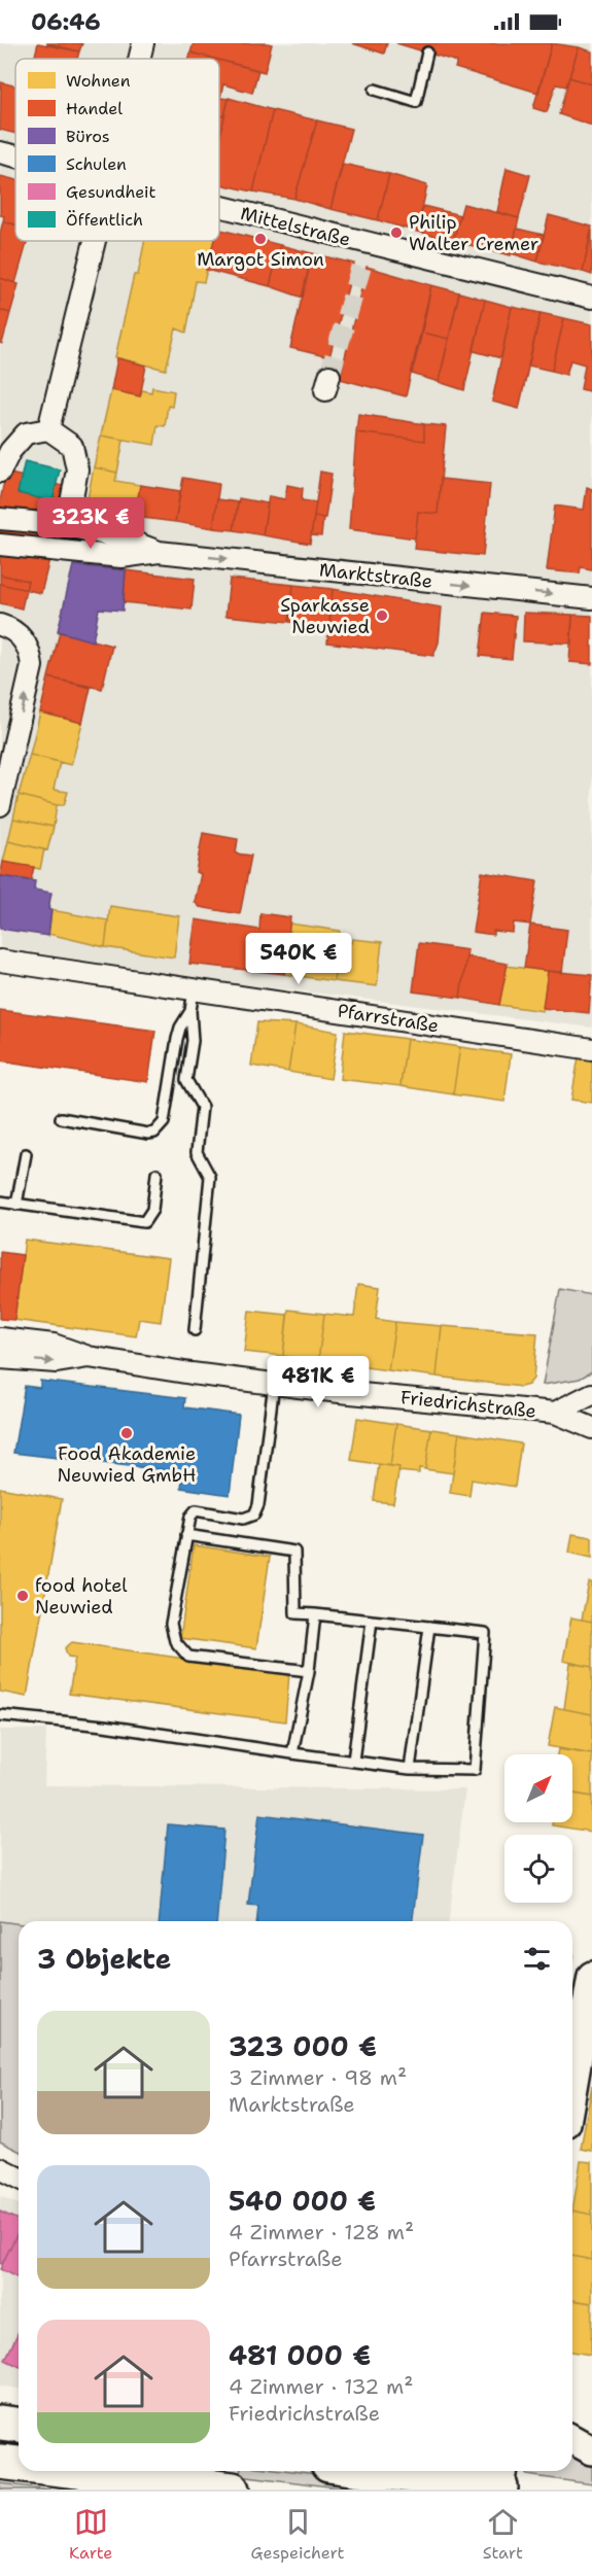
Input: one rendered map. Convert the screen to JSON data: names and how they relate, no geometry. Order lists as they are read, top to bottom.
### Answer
{
  "streets": {
    "street": [
      "Mittelstraße",
      "Marktstraße",
      "Pfarrstraße",
      "Friedrichstraße"
    ]
  },
  "one_way": ["Marktstraße"],
  "places": [
    "Philip Walter Cremer",
    "Margot Simon",
    "Sparkasse Neuwied",
    "Food Akademie Neuwied GmbH",
    "food hotel Neuwied"
  ],
  "legend": [
    "Wohnen",
    "Handel",
    "Büros",
    "Schulen",
    "Gesundheit",
    "Öffentlich"
  ],
  "north": "top right",
  "page": {
    "status": "06:46",
    "price": ["323K €", "540K €", "481K €"],
    "heading": "3 Objekte",
    "list": [
      {
        "name": "323 000 €",
        "note": "3 Zimmer · 98 m² · Marktstraße"
      },
      {
        "name": "540 000 €",
        "note": "4 Zimmer · 128 m² · Pfarrstraße"
      },
      {
        "name": "481 000 €",
        "note": "4 Zimmer · 132 m² · Friedrichstraße"
      }
    ],
    "tabs": ["Karte", "Gespeichert", "Start"]
  }
}
